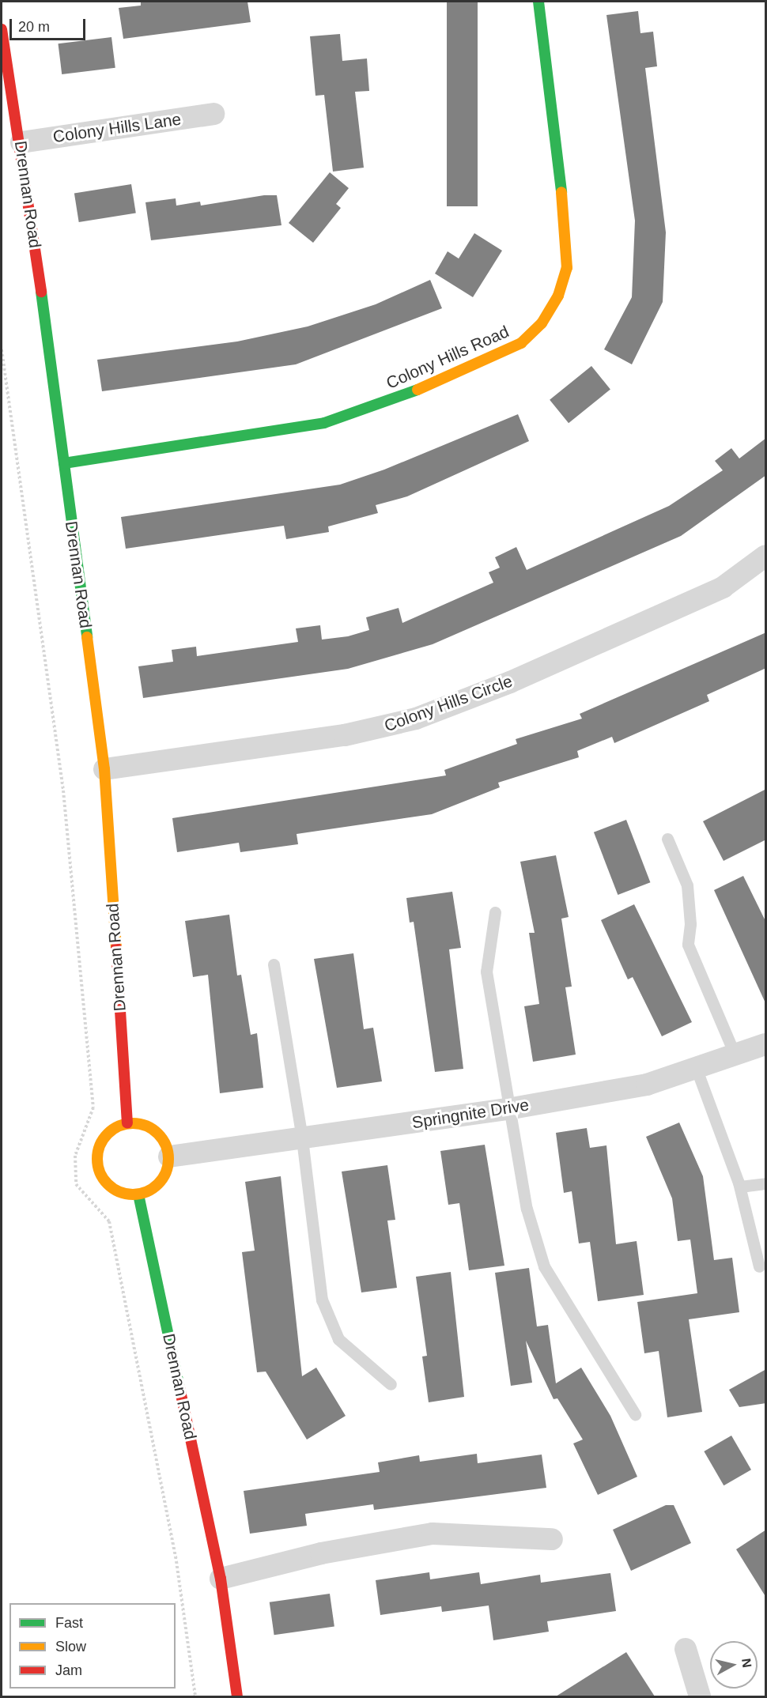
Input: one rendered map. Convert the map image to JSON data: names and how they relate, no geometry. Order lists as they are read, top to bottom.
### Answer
{
  "streets": {
    "street": [
      "Colony Hills Lane",
      "Drennan Road",
      "Colony Hills Road",
      "Colony Hills Circle",
      "Springnite Drive"
    ]
  },
  "crossings": [
    ["Colony Hills Lane", "Drennan Road"],
    ["Drennan Road", "Colony Hills Road"],
    ["Drennan Road", "Colony Hills Circle"],
    ["Drennan Road", "Springnite Drive"]
  ],
  "legend": ["Fast", "Slow", "Jam"],
  "scale_bar": "20 m",
  "north": "right"
}
